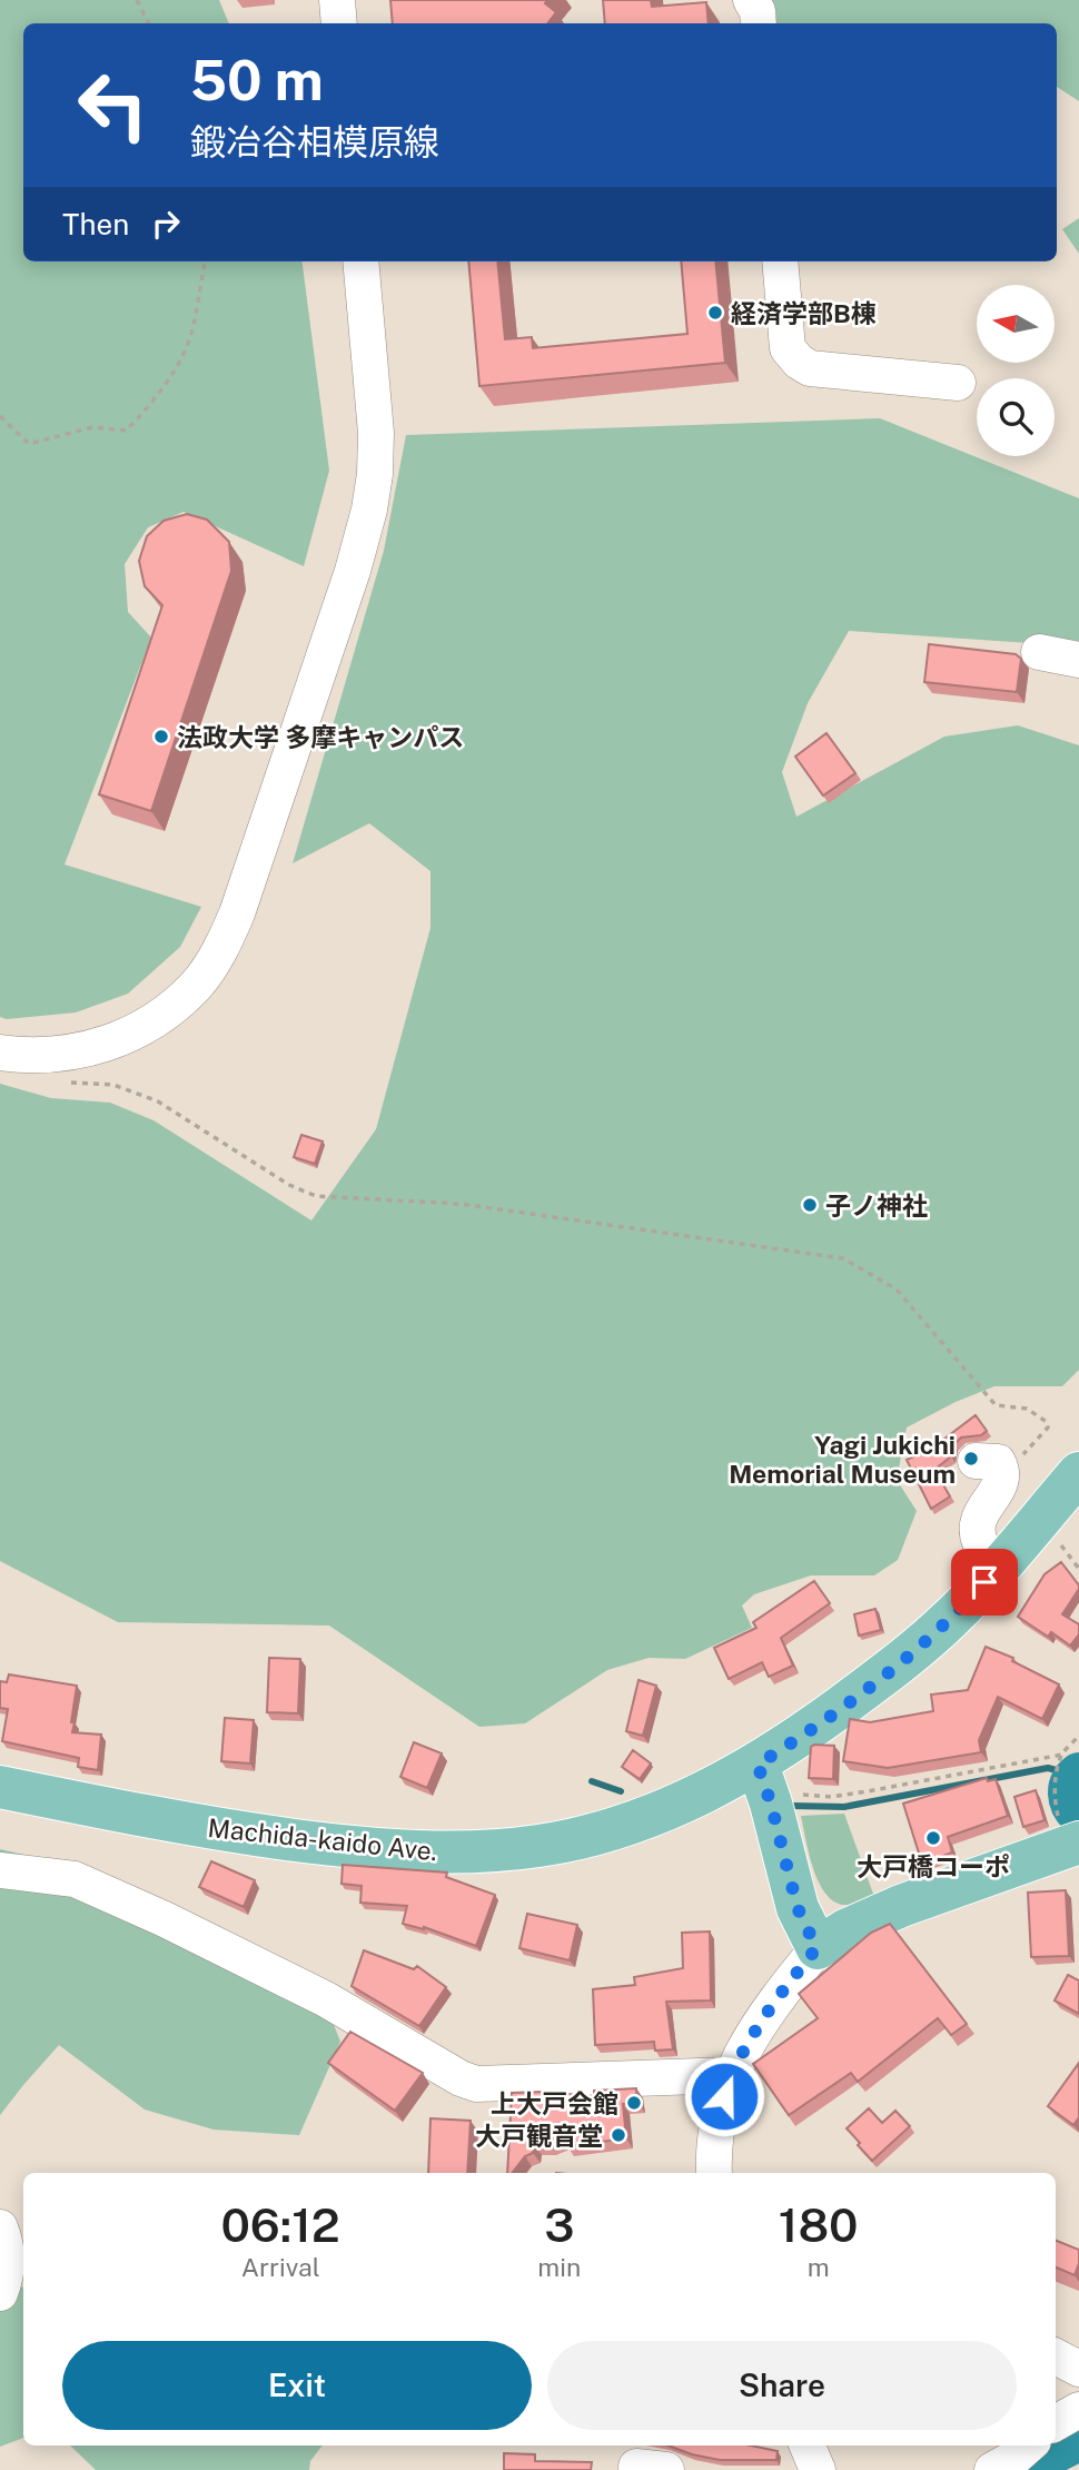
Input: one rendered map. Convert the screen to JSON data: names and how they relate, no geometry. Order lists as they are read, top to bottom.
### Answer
{
  "streets": {
    "main road": ["Machida-kaido Ave."]
  },
  "places": [
    "経済学部B棟",
    "法政大学 多摩キャンパス",
    "子ノ神社",
    "Yagi Jukichi Memorial Museum",
    "大戸橋コーポ",
    "上大戸会館",
    "大戸観音堂"
  ],
  "north": "left",
  "page": {
    "turn": ["50 m", "鍛冶谷相模原線"],
    "then": "Then",
    "eta": [
      "06:12",
      "Arrival",
      "3",
      "min",
      "180",
      "m"
    ],
    "buttons": ["Exit", "Share"]
  }
}
